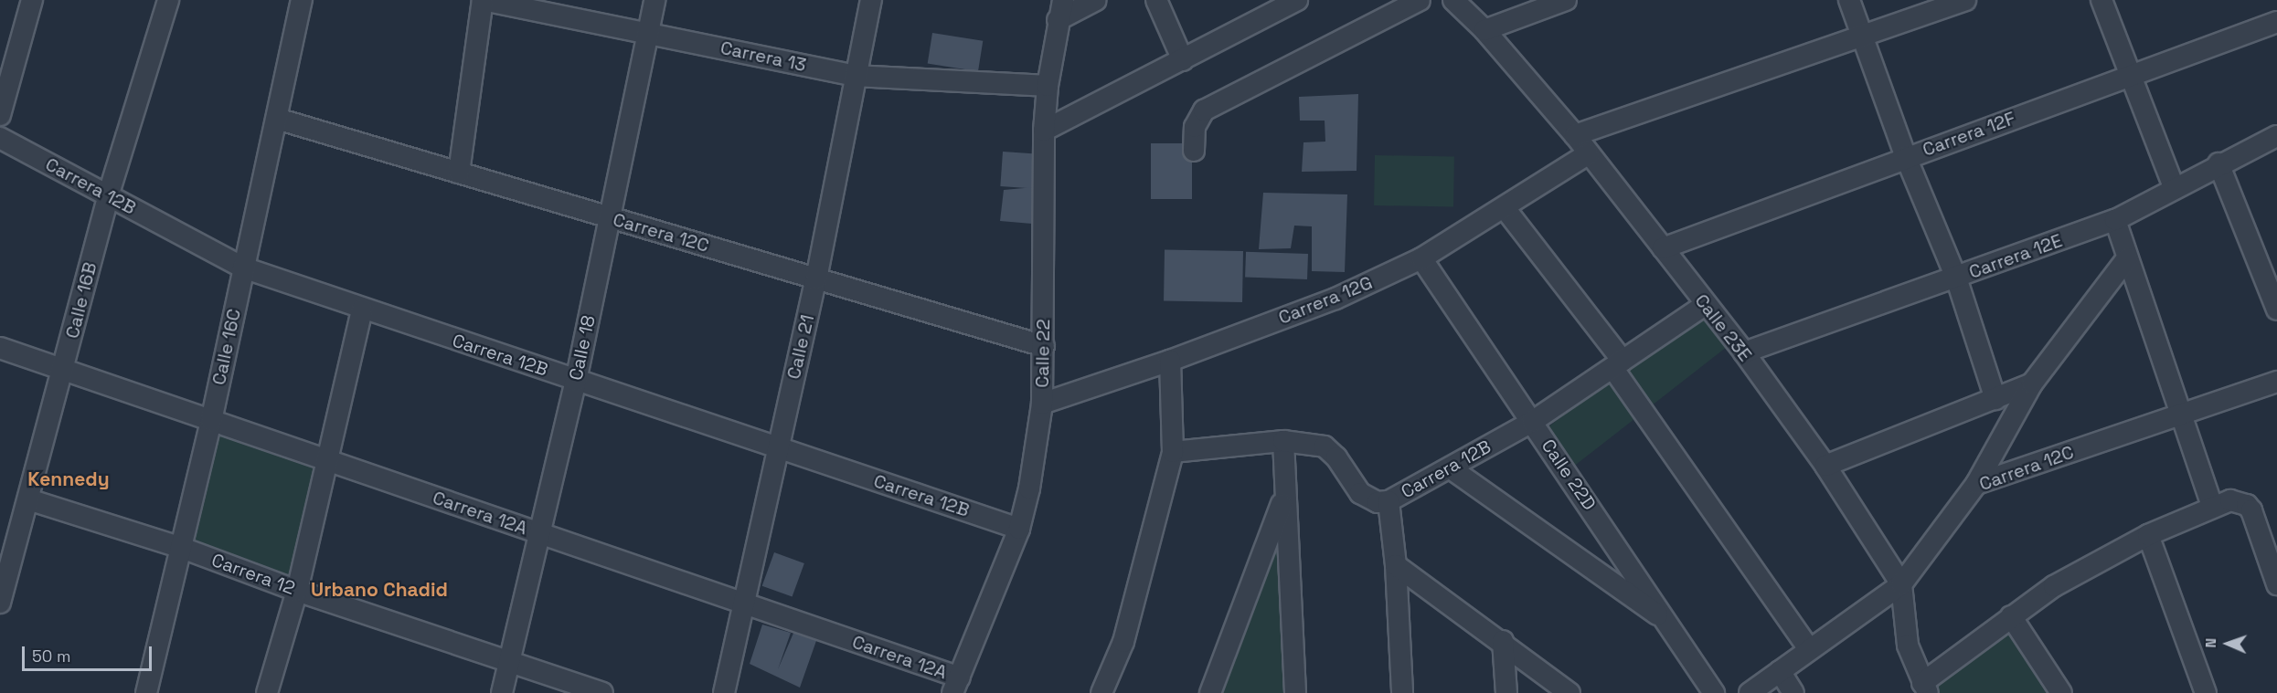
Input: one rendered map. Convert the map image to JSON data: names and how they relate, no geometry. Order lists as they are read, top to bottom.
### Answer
{
  "streets": {
    "street": [
      "Carrera 13",
      "Carrera 12F",
      "Carrera 12B",
      "Carrera 12C",
      "Carrera 12E",
      "Calle 16B",
      "Carrera 12G",
      "Calle 23E",
      "Calle 16C",
      "Calle 21",
      "Calle 18",
      "Calle 22",
      "Calle 22D",
      "Carrera 12A",
      "Carrera 12"
    ]
  },
  "crossings": [
    ["Carrera 13", "Calle 21"],
    ["Carrera 13", "Calle 18"],
    ["Carrera 13", "Calle 22"],
    ["Carrera 12F", "Calle 23E"],
    ["Carrera 12B", "Calle 16B"],
    ["Carrera 12B", "Calle 23E"],
    ["Carrera 12B", "Calle 16C"],
    ["Carrera 12B", "Calle 21"],
    ["Carrera 12B", "Calle 18"],
    ["Carrera 12B", "Calle 22"],
    ["Carrera 12B", "Calle 22D"],
    ["Carrera 12C", "Calle 23E"],
    ["Carrera 12C", "Calle 16C"],
    ["Carrera 12C", "Calle 21"],
    ["Carrera 12C", "Calle 18"],
    ["Carrera 12C", "Calle 22"],
    ["Carrera 12E", "Calle 23E"],
    ["Calle 16B", "Carrera 12A"],
    ["Calle 16B", "Carrera 12"],
    ["Carrera 12G", "Calle 23E"],
    ["Carrera 12G", "Calle 22"],
    ["Carrera 12G", "Calle 22D"],
    ["Calle 16C", "Carrera 12A"],
    ["Calle 16C", "Carrera 12"],
    ["Calle 21", "Carrera 12A"],
    ["Calle 18", "Carrera 12A"],
    ["Calle 18", "Carrera 12"],
    ["Calle 22", "Carrera 12A"]
  ],
  "districts": ["Kennedy", "Urbano Chadid"],
  "scale_bar": "50 m",
  "north": "left"
}
